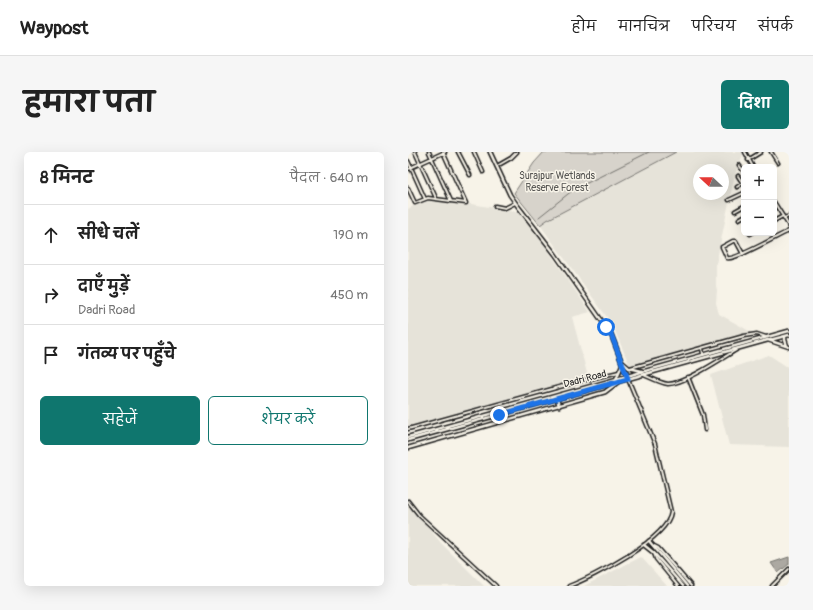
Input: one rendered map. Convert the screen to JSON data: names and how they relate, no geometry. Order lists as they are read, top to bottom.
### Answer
{
  "streets": {
    "main road": ["Dadri Road"]
  },
  "parks": ["Surajpur Wetlands Reserve Forest"],
  "north": "left",
  "page": {
    "header": "Waypost",
    "nav": [
      "होम",
      "मानचित्र",
      "परिचय",
      "संपर्क"
    ],
    "title": "हमारा पता",
    "buttons": [
      "दिशा",
      ["सहेजें", "शेयर करें"]
    ],
    "heading": ["8 मिनट", "पैदल · 640 m"],
    "map_buttons": ["+", "−"],
    "list": [
      ["सीधे चलें", "190 m"],
      ["दाएँ मुड़ें", "Dadri Road", "450 m"],
      "गंतव्य पर पहुँचे"
    ]
  }
}
